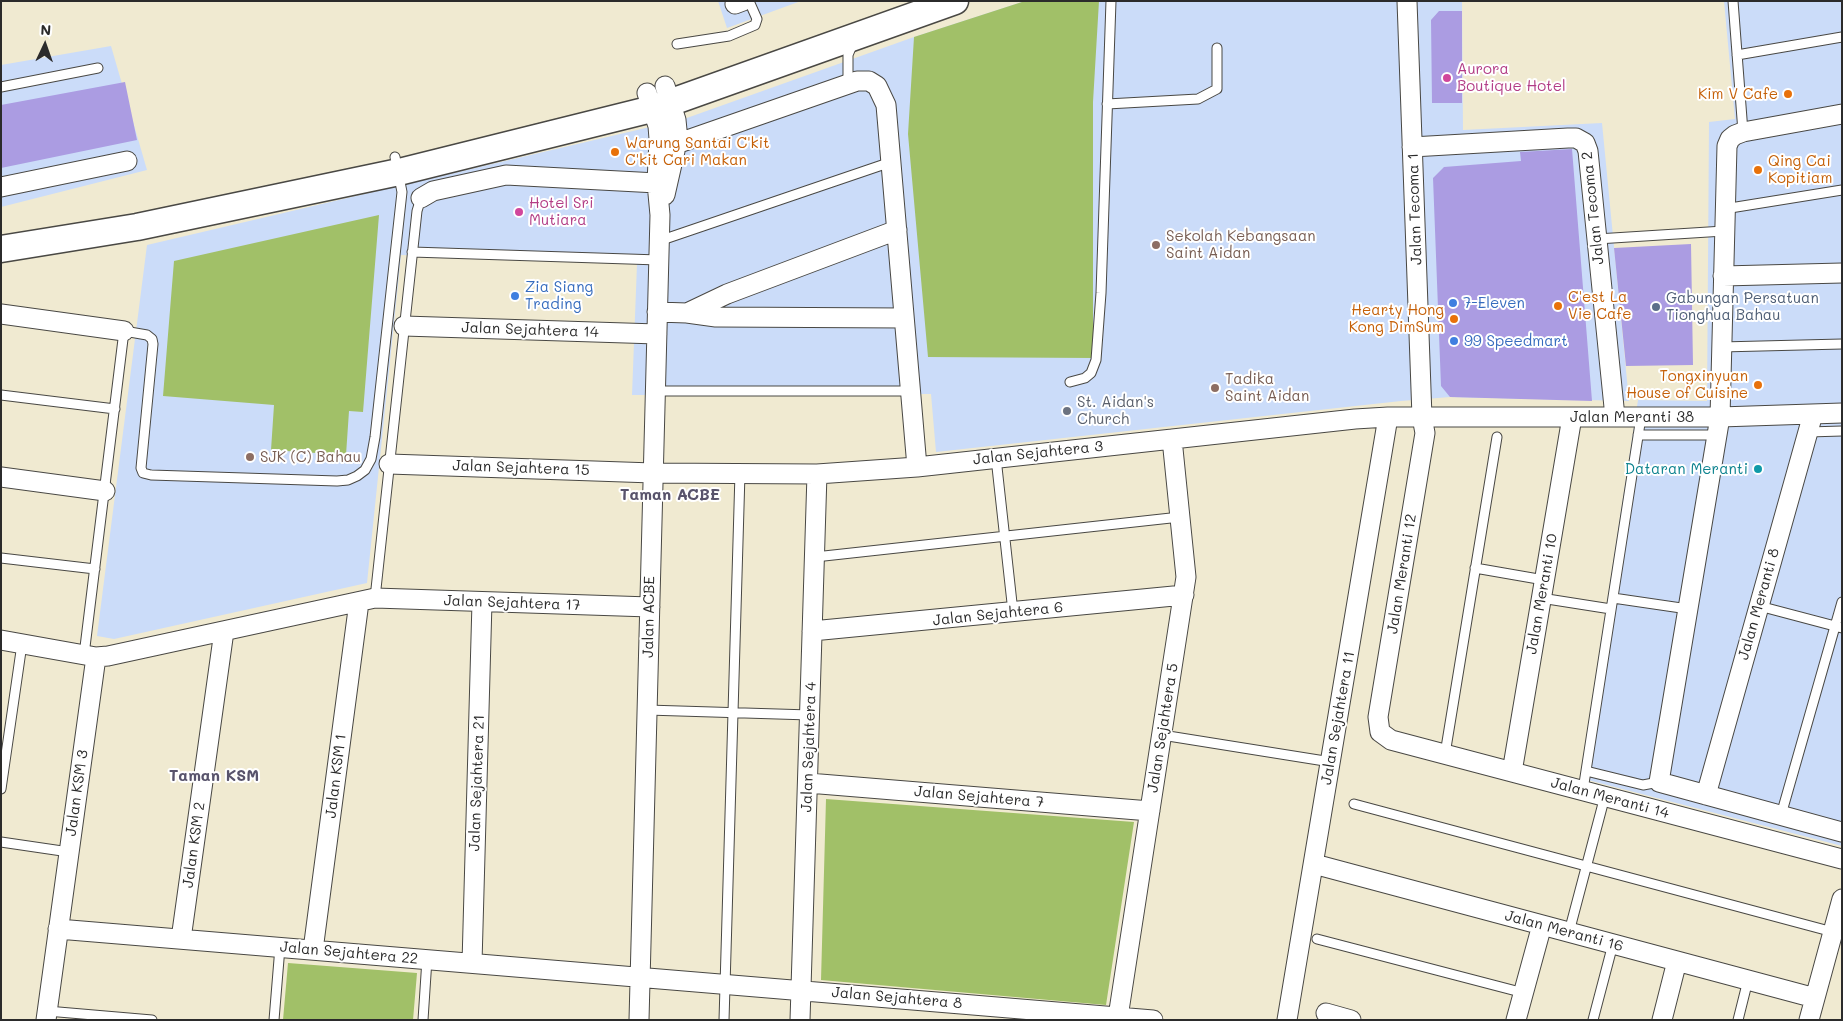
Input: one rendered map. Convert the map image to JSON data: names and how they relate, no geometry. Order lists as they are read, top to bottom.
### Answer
{
  "streets": {
    "street": [
      "Jalan Tecoma 2",
      "Jalan Tecoma 1",
      "Jalan Sejahtera 14",
      "Jalan Meranti 38",
      "Jalan Sejahtera 3",
      "Jalan Sejahtera 15",
      "Jalan Meranti 12",
      "Jalan Meranti 10",
      "Jalan Sejahtera 17",
      "Jalan Meranti 8",
      "Jalan Sejahtera 6",
      "Jalan ACBE",
      "Jalan Sejahtera 11",
      "Jalan Sejahtera 5",
      "Jalan Sejahtera 4",
      "Jalan KSM 1",
      "Jalan Sejahtera 21",
      "Jalan KSM 3",
      "Jalan Sejahtera 7",
      "Jalan Meranti 14",
      "Jalan KSM 2",
      "Jalan Meranti 16",
      "Jalan Sejahtera 22",
      "Jalan Sejahtera 8"
    ]
  },
  "crossings": [
    ["Jalan Tecoma 2", "Jalan Tecoma 1"],
    ["Jalan Tecoma 2", "Jalan Meranti 38"],
    ["Jalan Tecoma 1", "Jalan Meranti 38"],
    ["Jalan Tecoma 1", "Jalan Sejahtera 3"],
    ["Jalan Tecoma 1", "Jalan Meranti 12"],
    ["Jalan Sejahtera 14", "Jalan ACBE"],
    ["Jalan Meranti 38", "Jalan Sejahtera 3"],
    ["Jalan Meranti 38", "Jalan Meranti 12"],
    ["Jalan Meranti 38", "Jalan Meranti 10"],
    ["Jalan Meranti 38", "Jalan Meranti 8"],
    ["Jalan Sejahtera 3", "Jalan Sejahtera 15"],
    ["Jalan Sejahtera 3", "Jalan Meranti 12"],
    ["Jalan Sejahtera 3", "Jalan ACBE"],
    ["Jalan Sejahtera 3", "Jalan Sejahtera 11"],
    ["Jalan Sejahtera 3", "Jalan Sejahtera 5"],
    ["Jalan Sejahtera 3", "Jalan Sejahtera 4"],
    ["Jalan Sejahtera 15", "Jalan ACBE"],
    ["Jalan Meranti 12", "Jalan Meranti 14"],
    ["Jalan Meranti 10", "Jalan Meranti 14"],
    ["Jalan Sejahtera 17", "Jalan ACBE"],
    ["Jalan Sejahtera 17", "Jalan KSM 1"],
    ["Jalan Sejahtera 17", "Jalan Sejahtera 21"],
    ["Jalan Sejahtera 17", "Jalan KSM 3"],
    ["Jalan Sejahtera 17", "Jalan KSM 2"],
    ["Jalan Sejahtera 6", "Jalan Sejahtera 5"],
    ["Jalan Sejahtera 6", "Jalan Sejahtera 4"],
    ["Jalan ACBE", "Jalan Sejahtera 22"],
    ["Jalan ACBE", "Jalan Sejahtera 8"],
    ["Jalan Sejahtera 11", "Jalan Meranti 16"],
    ["Jalan Sejahtera 5", "Jalan Sejahtera 7"],
    ["Jalan Sejahtera 5", "Jalan Sejahtera 8"],
    ["Jalan Sejahtera 4", "Jalan Sejahtera 7"],
    ["Jalan Sejahtera 4", "Jalan Sejahtera 8"],
    ["Jalan KSM 1", "Jalan Sejahtera 22"],
    ["Jalan Sejahtera 21", "Jalan Sejahtera 22"],
    ["Jalan KSM 3", "Jalan Sejahtera 22"],
    ["Jalan KSM 2", "Jalan Sejahtera 22"],
    ["Jalan Sejahtera 22", "Jalan Sejahtera 8"]
  ],
  "districts": ["Taman ACBE", "Taman KSM"],
  "places": [
    "Aurora Boutique Hotel",
    "Kim V Cafe",
    "Warung Santai C'kit C'kit Cari Makan",
    "Qing Cai Kopitiam",
    "Hotel Sri Mutiara",
    "Sekolah Kebangsaan Saint Aidan",
    "Zia Siang Trading",
    "7-Eleven",
    "C'est La Vie Cafe",
    "Gabungan Persatuan Tionghua Bahau",
    "Hearty Hong Kong DimSum",
    "99 Speedmart",
    "Tongxinyuan House of Cuisine",
    "Tadika Saint Aidan",
    "St. Aidan's Church",
    "SJK (C) Bahau",
    "Dataran Meranti"
  ],
  "north": "top"
}
